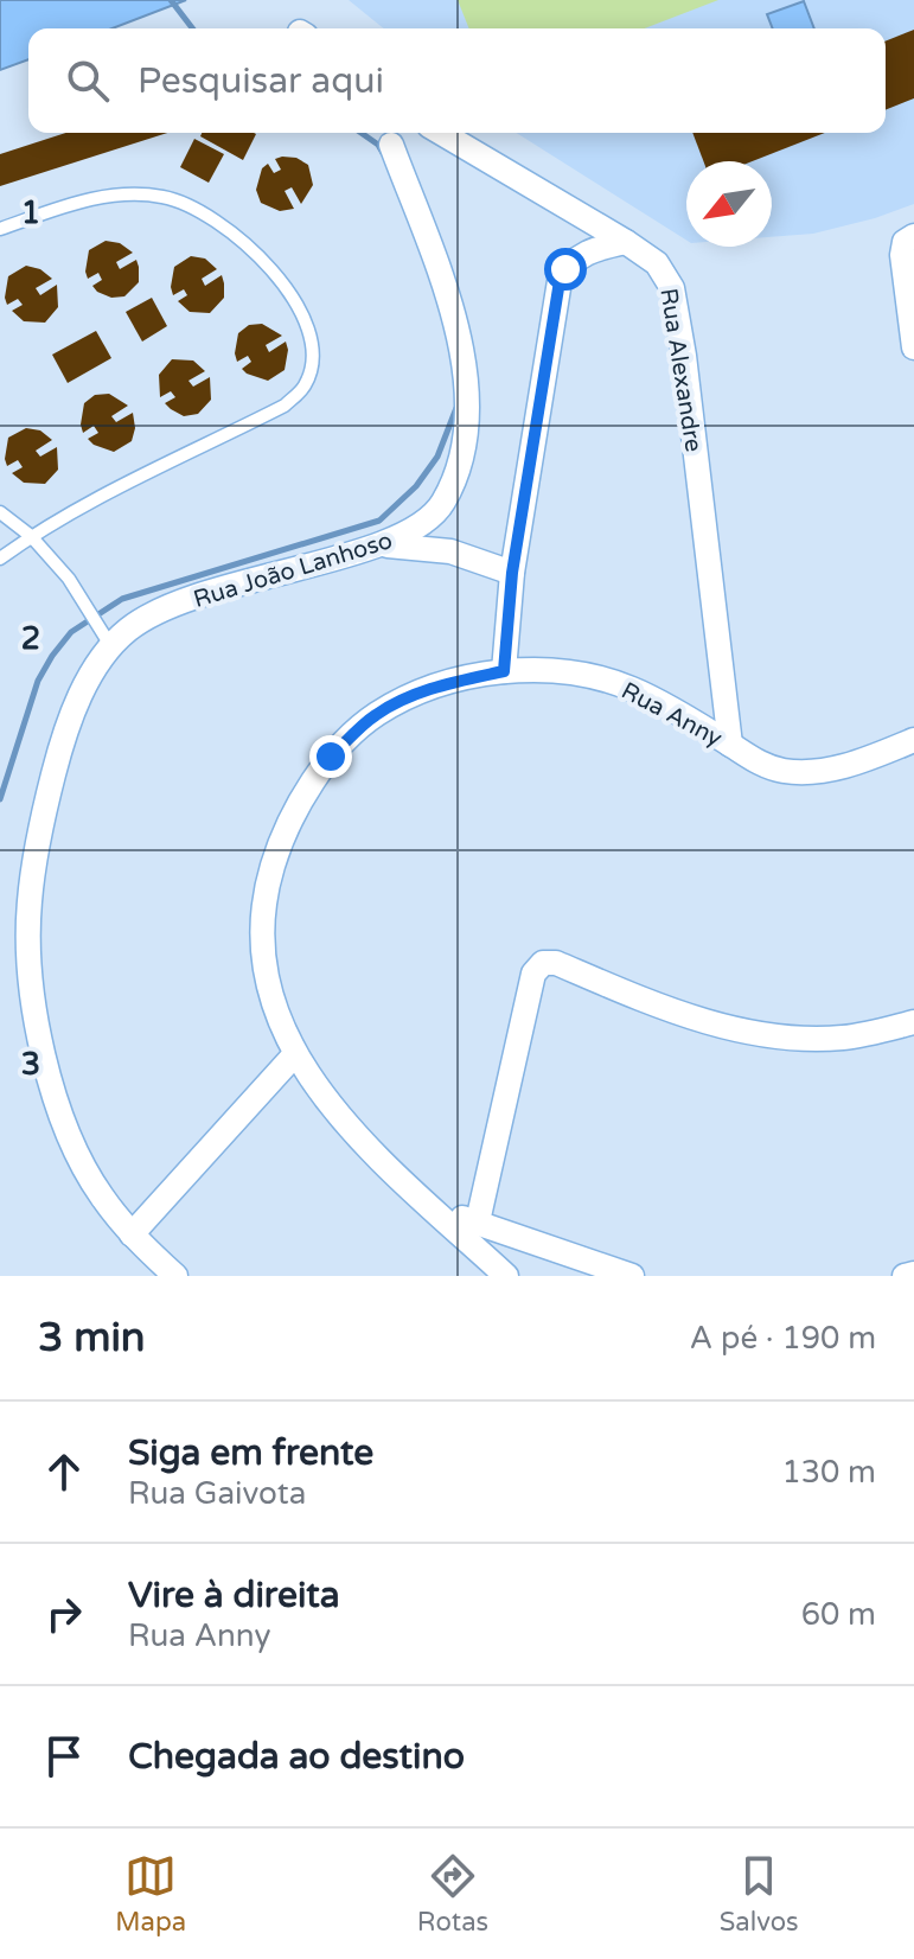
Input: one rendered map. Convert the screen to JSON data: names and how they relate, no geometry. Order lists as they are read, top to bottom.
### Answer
{
  "streets": {
    "street": ["Rua Alexandre", "Rua João Lanhoso", "Rua Anny"]
  },
  "crossings": [
    ["Rua Alexandre", "Rua Anny"]
  ],
  "north": "bottom left",
  "page": {
    "search": "Pesquisar aqui",
    "heading": ["3 min", "A pé · 190 m"],
    "list": [
      ["Siga em frente", "Rua Gaivota", "130 m"],
      ["Vire à direita", "Rua Anny", "60 m"],
      "Chegada ao destino"
    ],
    "nav": ["Mapa", "Rotas", "Salvos"]
  },
  "grid": {
    "rows": ["1", "2", "3"]
  }
}
